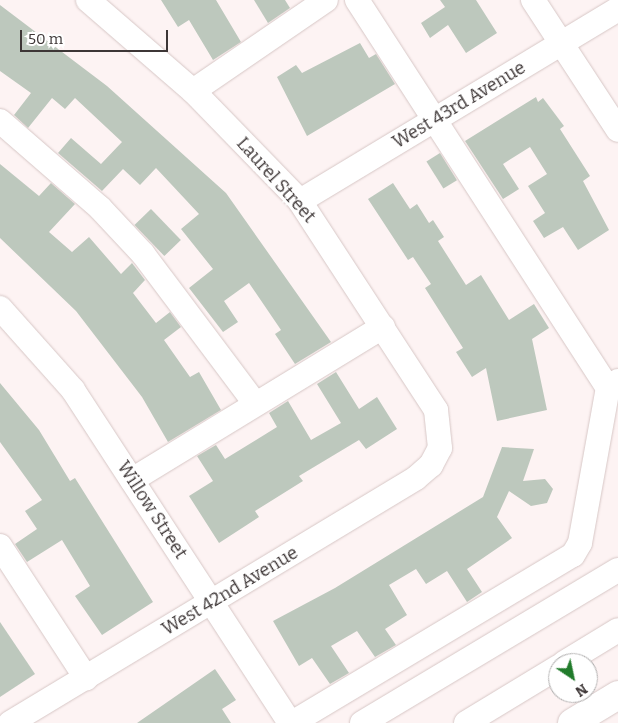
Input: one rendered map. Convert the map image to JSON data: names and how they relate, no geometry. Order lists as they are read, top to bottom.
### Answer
{
  "streets": {
    "street": [
      "West 43rd Avenue",
      "Laurel Street",
      "Willow Street",
      "West 42nd Avenue"
    ]
  },
  "crossings": [
    ["West 43rd Avenue", "Laurel Street"],
    ["Laurel Street", "West 42nd Avenue"],
    ["Willow Street", "West 42nd Avenue"]
  ],
  "scale_bar": "50 m",
  "north": "bottom right"
}
